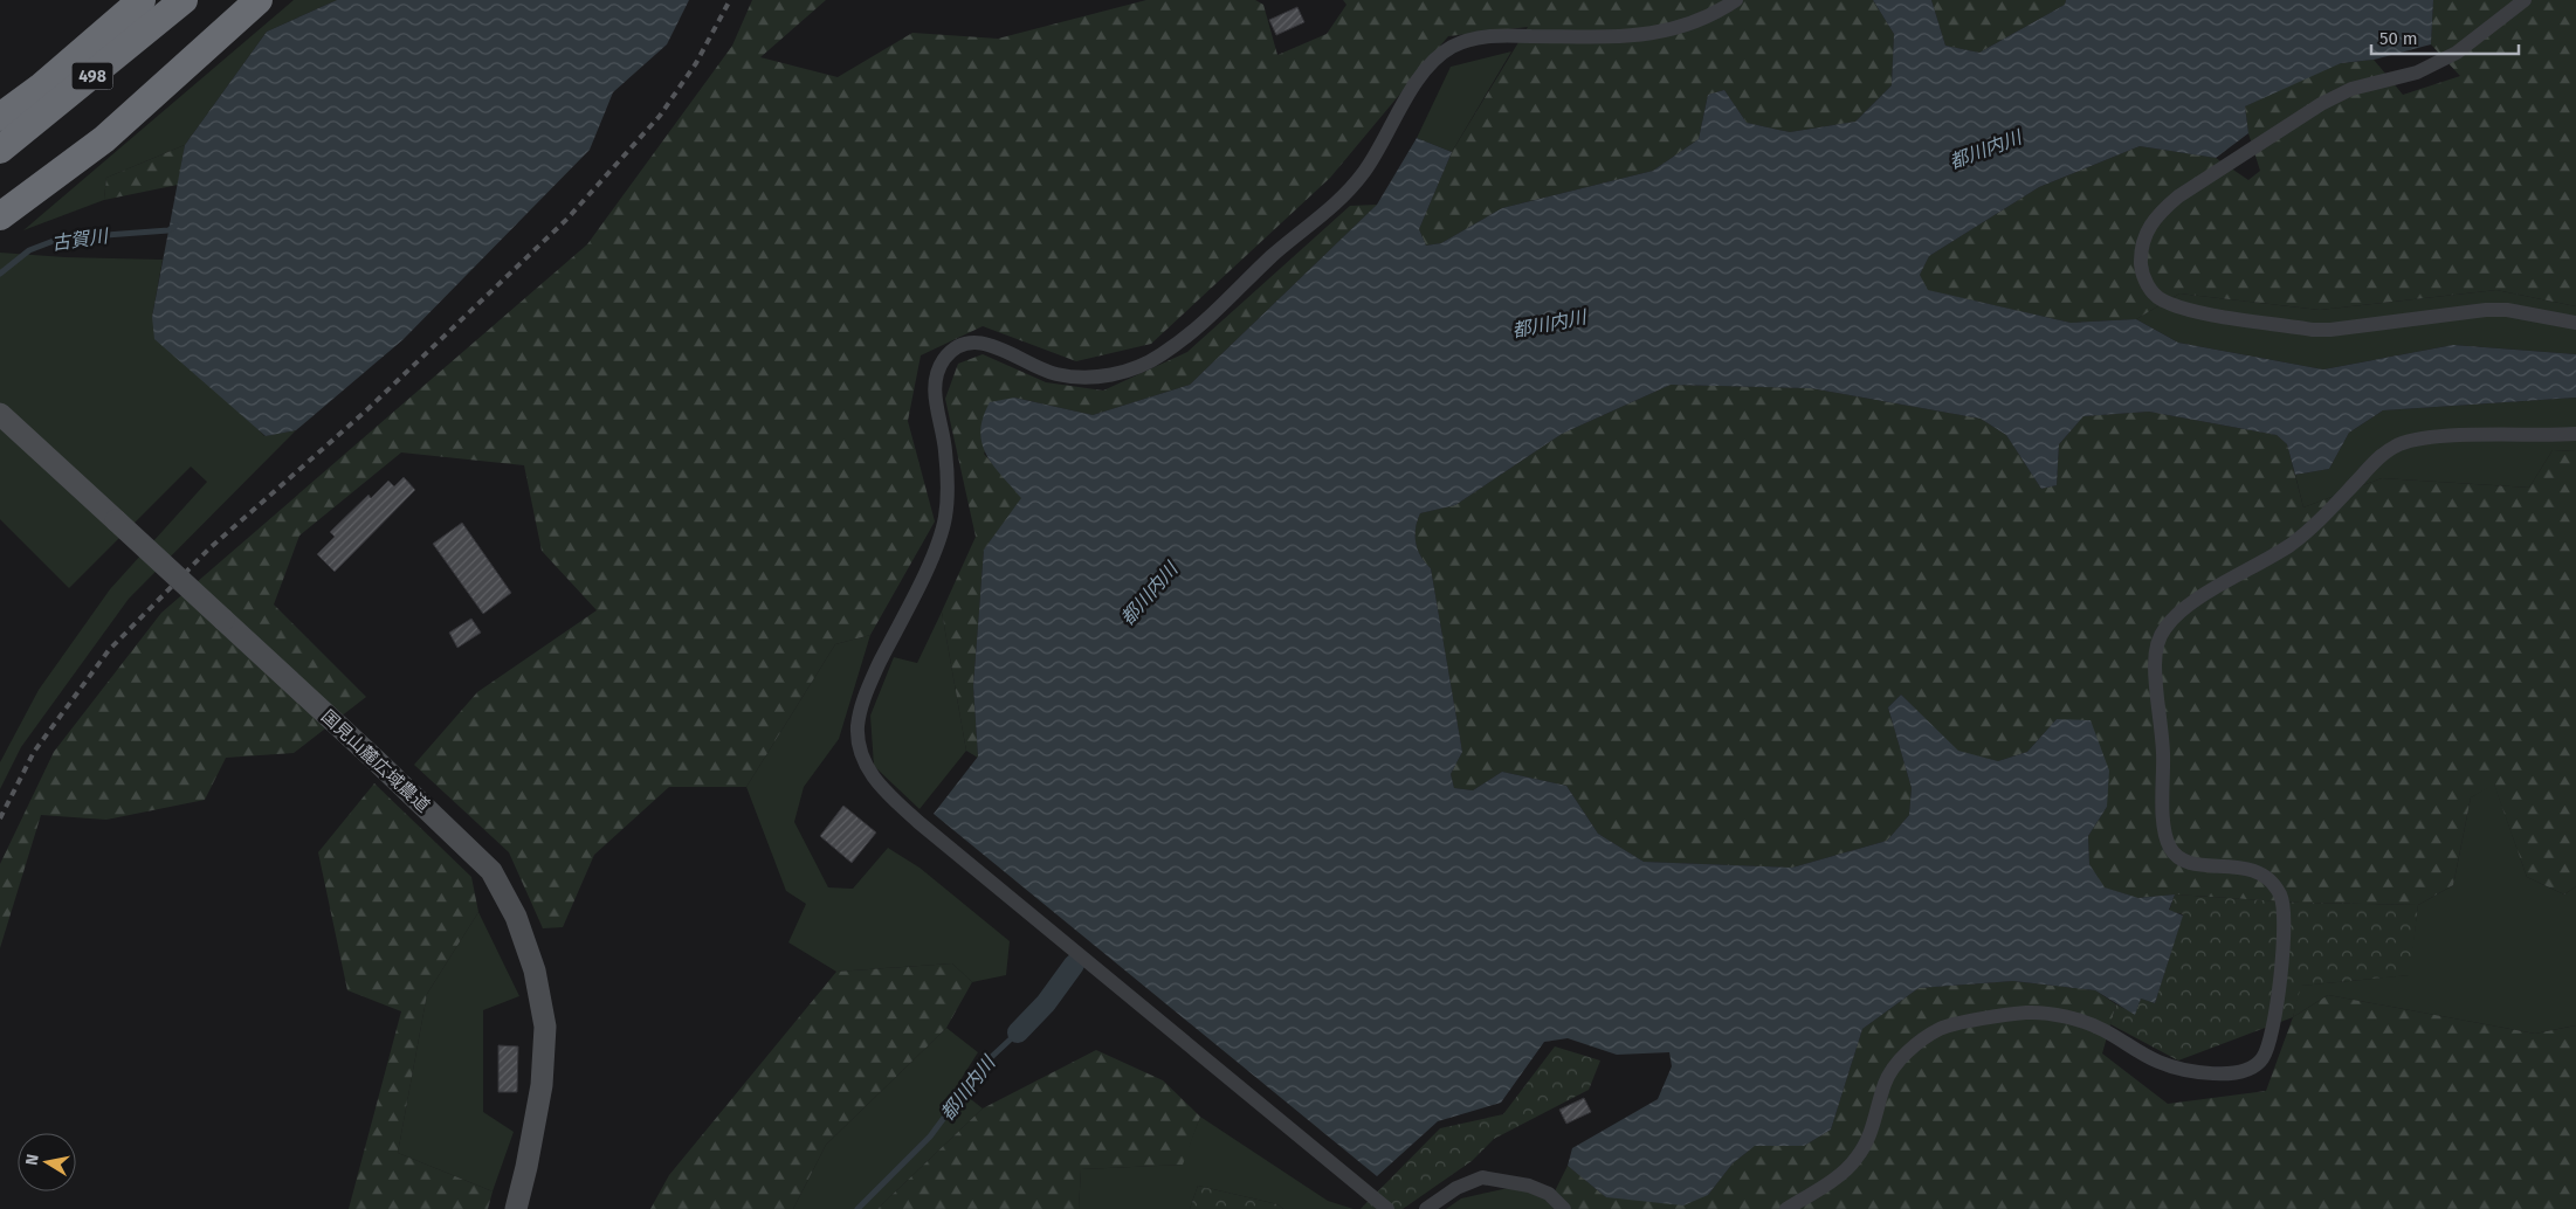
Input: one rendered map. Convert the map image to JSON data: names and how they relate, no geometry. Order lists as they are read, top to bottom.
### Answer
{
  "streets": {
    "highway": ["498"],
    "street": ["国見山麓広域農道"]
  },
  "water": ["都川内川", "古賀川"],
  "scale_bar": "50 m",
  "north": "left"
}
